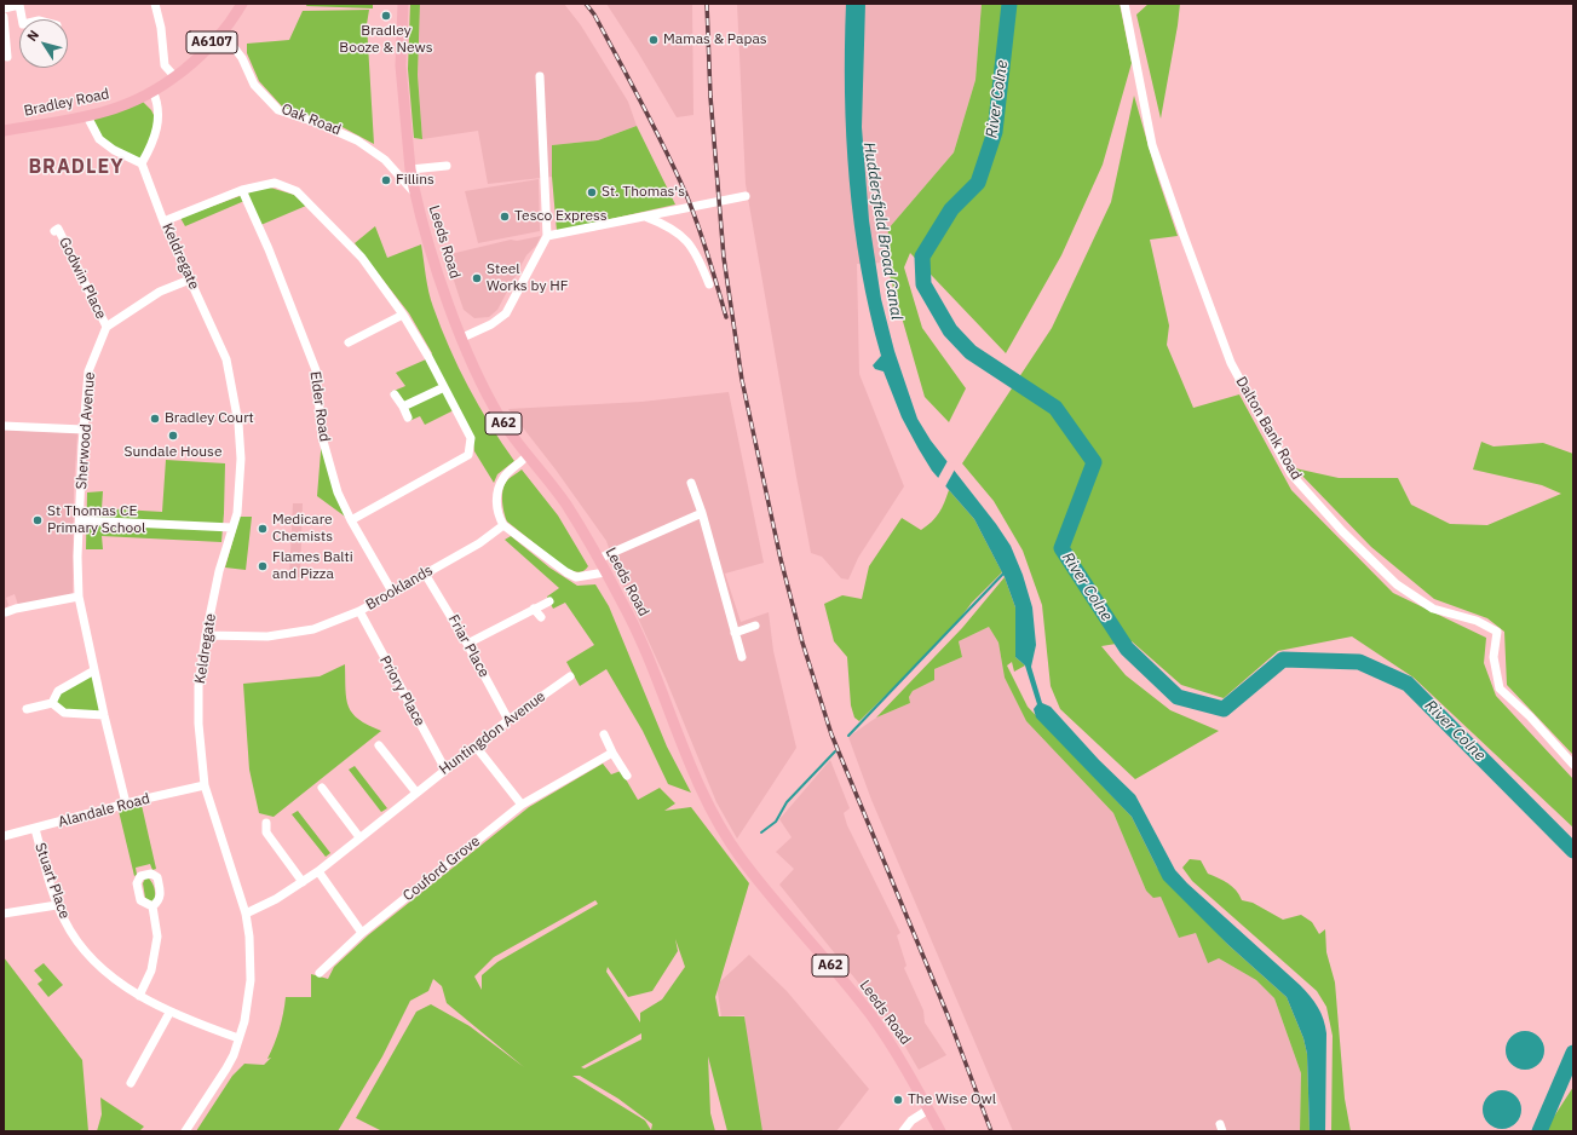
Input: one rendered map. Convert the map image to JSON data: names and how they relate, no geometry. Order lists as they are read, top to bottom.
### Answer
{
  "streets": {
    "main road": [
      "A6107",
      "Bradley Road",
      "Leeds Road",
      "A62"
    ],
    "street": [
      "Oak Road",
      "Keldregate",
      "Godwin Place",
      "Elder Road",
      "Dalton Bank Road",
      "Sherwood Avenue",
      "Brooklands",
      "Friar Place",
      "Priory Place",
      "Huntingdon Avenue",
      "Alandale Road",
      "Couford Grove",
      "Stuart Place"
    ]
  },
  "crossings": [
    ["Bradley Road", "Oak Road"],
    ["Oak Road", "Leeds Road"],
    ["Keldregate", "Brooklands"],
    ["Keldregate", "Huntingdon Avenue"],
    ["Keldregate", "Alandale Road"],
    ["Keldregate", "Stuart Place"],
    ["Godwin Place", "Sherwood Avenue"],
    ["Elder Road", "Brooklands"],
    ["Sherwood Avenue", "Alandale Road"],
    ["Brooklands", "Friar Place"],
    ["Brooklands", "Priory Place"],
    ["Friar Place", "Huntingdon Avenue"],
    ["Priory Place", "Huntingdon Avenue"],
    ["Alandale Road", "Stuart Place"]
  ],
  "districts": ["BRADLEY"],
  "water": ["River Colne", "Huddersfield Broad Canal"],
  "places": [
    "Bradley Booze & News",
    "Mamas & Papas",
    "Fillins",
    "St. Thomas's",
    "Tesco Express",
    "Steel Works by HF",
    "Bradley Court",
    "Sundale House",
    "St Thomas CE Primary School",
    "Medicare Chemists",
    "Flames Balti and Pizza",
    "The Wise Owl"
  ],
  "north": "top left"
}
